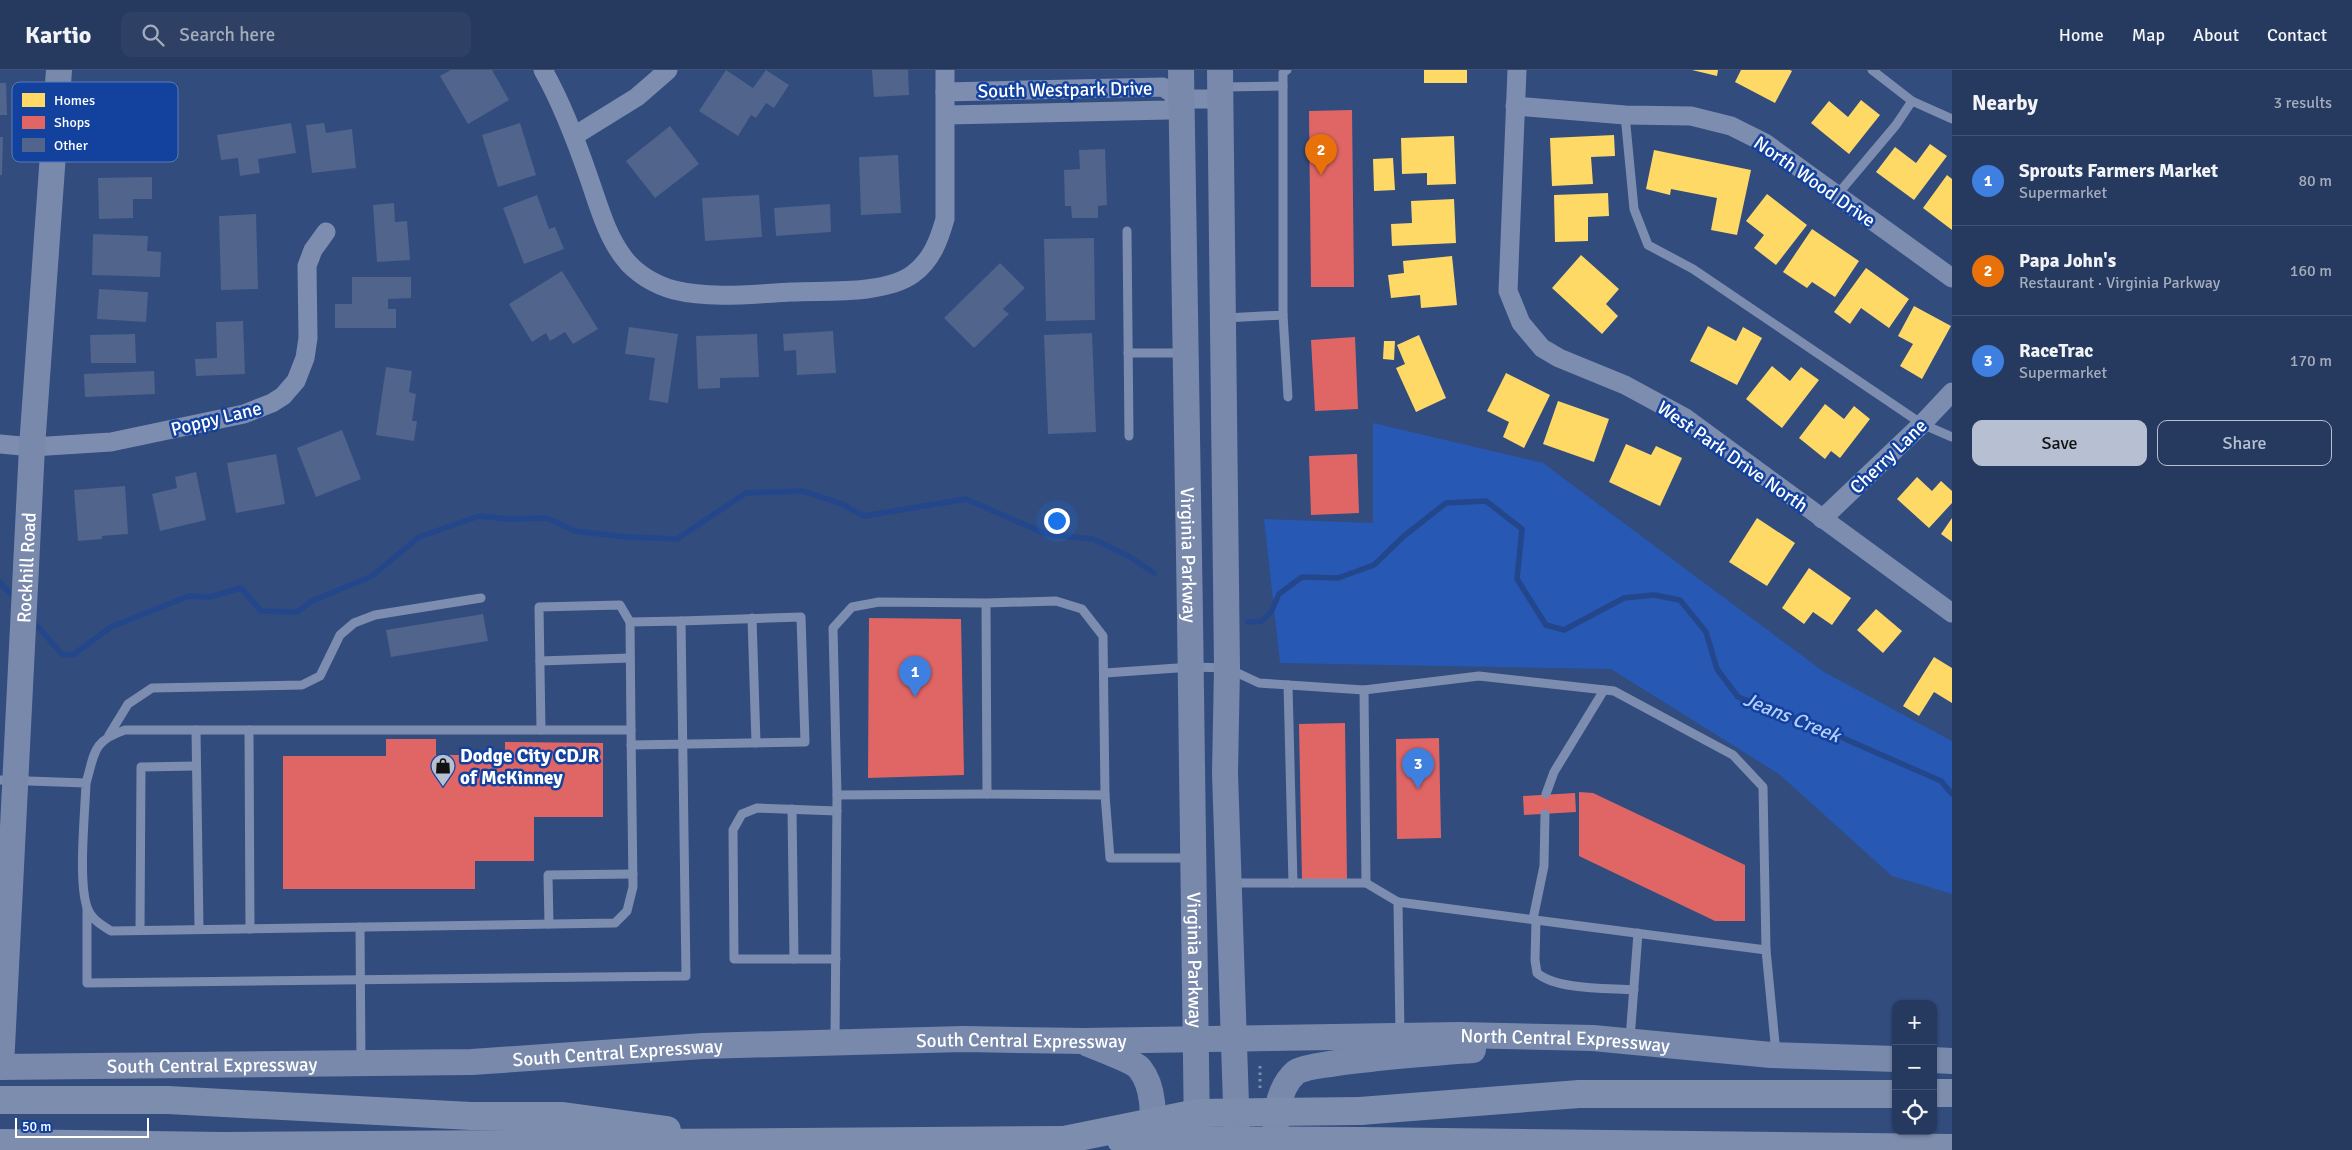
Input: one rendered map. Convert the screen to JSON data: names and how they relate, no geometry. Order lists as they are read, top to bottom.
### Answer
{
  "streets": {
    "main road": [
      "Virginia Parkway",
      "Rockhill Road",
      "South Central Expressway",
      "North Central Expressway"
    ],
    "street": [
      "South Westpark Drive",
      "North Wood Drive",
      "Poppy Lane",
      "West Park Drive North",
      "Cherry Lane"
    ]
  },
  "crossings": [
    ["South Westpark Drive", "Virginia Parkway"],
    ["North Wood Drive", "West Park Drive North"],
    ["Poppy Lane", "Rockhill Road"],
    ["West Park Drive North", "Cherry Lane"],
    ["Virginia Parkway", "South Central Expressway"],
    ["Virginia Parkway", "North Central Expressway"],
    ["Rockhill Road", "South Central Expressway"],
    ["South Central Expressway", "North Central Expressway"]
  ],
  "water": ["Jeans Creek"],
  "places": {
    "shop": ["Dodge City CDJR of McKinney"]
  },
  "legend": ["Homes", "Shops", "Other"],
  "scale_bar": "50 m",
  "page": {
    "header": "Kartio",
    "search": "Search here",
    "nav": [
      "Home",
      "Map",
      "About",
      "Contact"
    ],
    "heading": ["Nearby", "3 results"],
    "pins": ["2", "1", "3"],
    "list": [
      {
        "mark": "1",
        "name": "Sprouts Farmers Market",
        "note": "Supermarket",
        "value": "80 m"
      },
      {
        "mark": "2",
        "name": "Papa John's",
        "note": "Restaurant · Virginia Parkway",
        "value": "160 m"
      },
      {
        "mark": "3",
        "name": "RaceTrac",
        "note": "Supermarket",
        "value": "170 m"
      }
    ],
    "buttons": ["Save", "Share"],
    "map_buttons": ["+", "−"],
    "scale": "50 m"
  }
}
